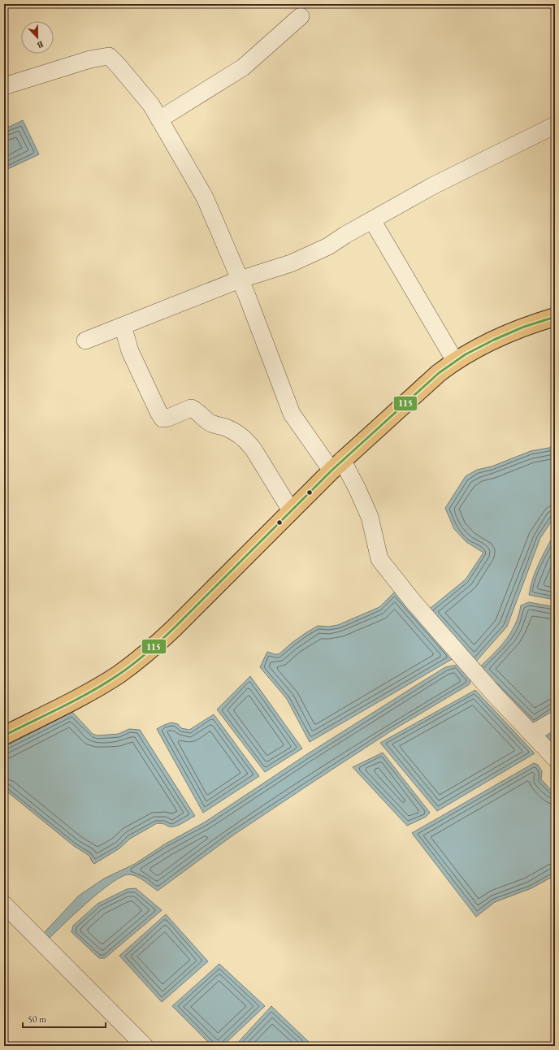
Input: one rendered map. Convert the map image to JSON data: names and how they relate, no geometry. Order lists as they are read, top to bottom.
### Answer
{
  "lines": ["transit line 115"],
  "scale_bar": "50 m",
  "north": "bottom"
}
